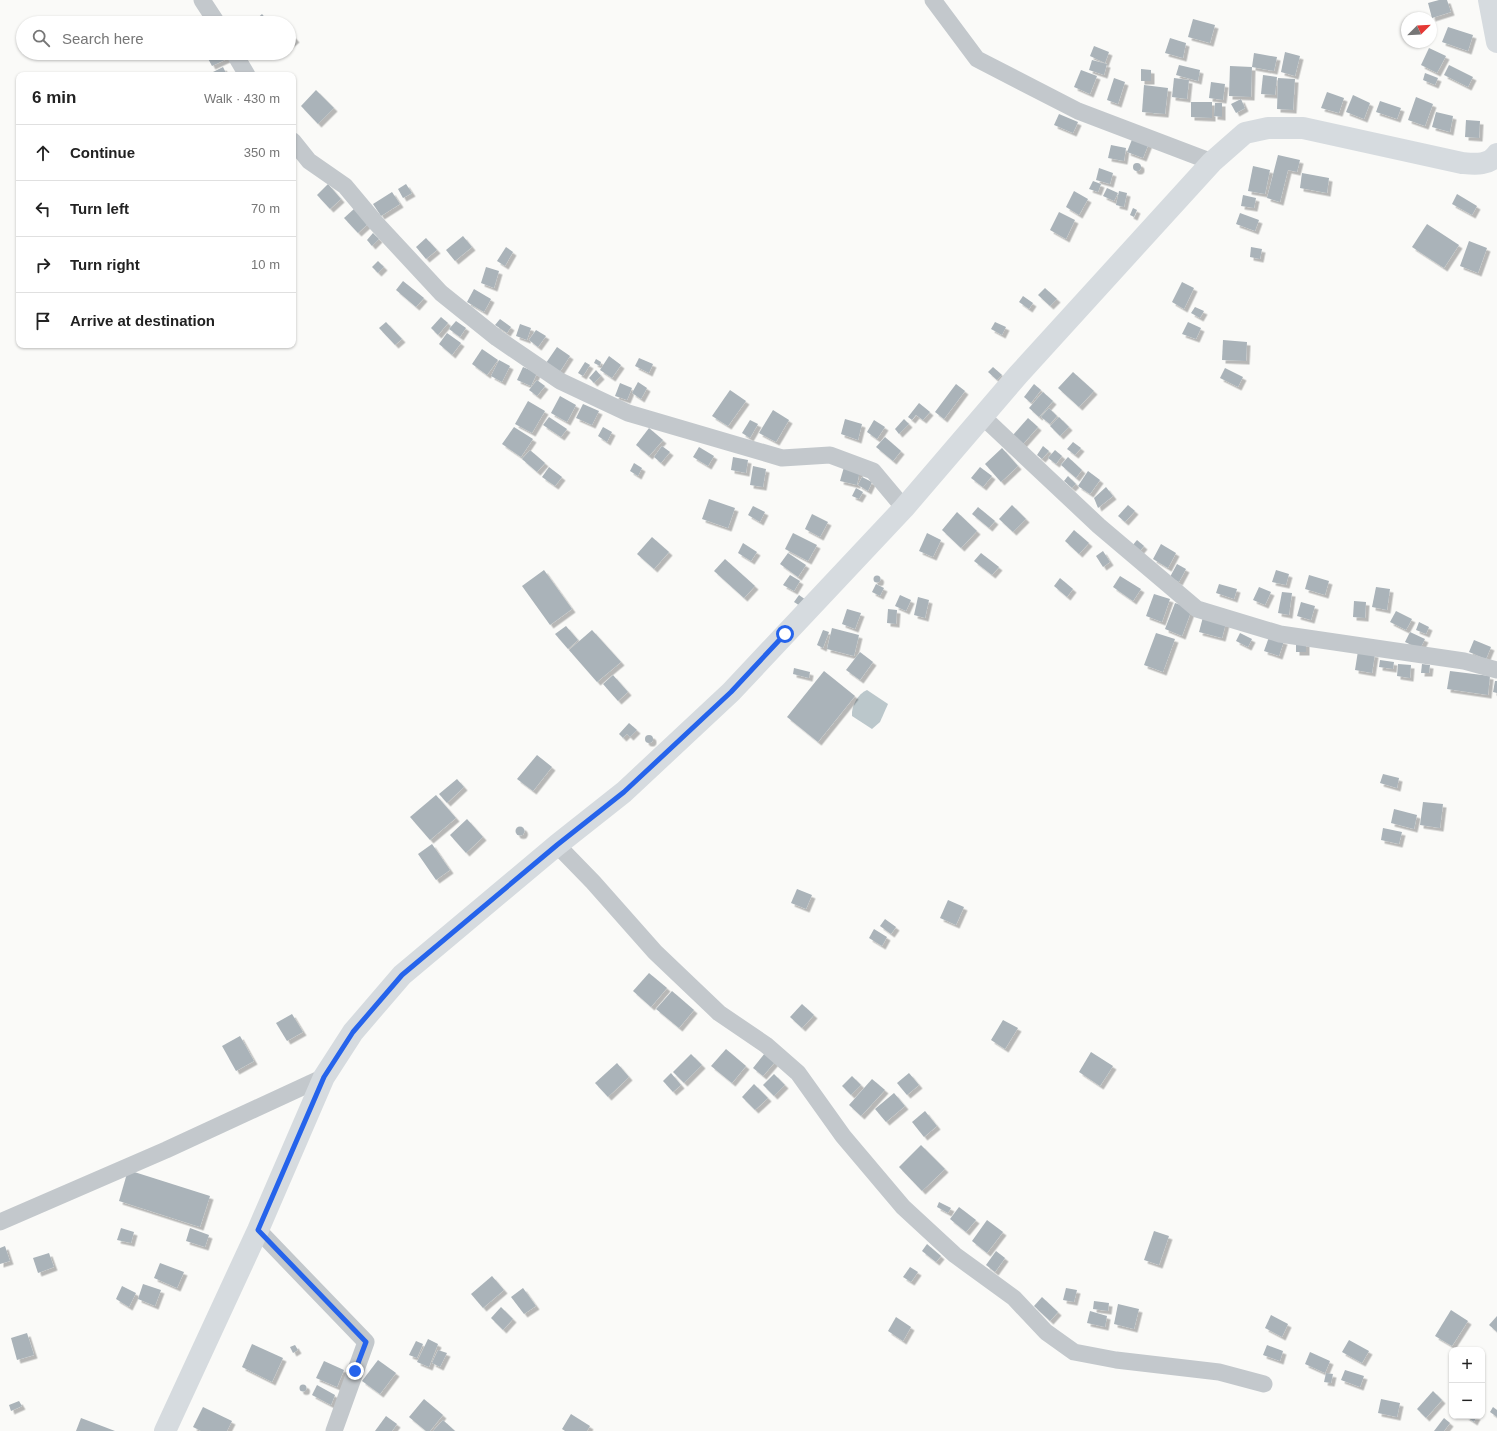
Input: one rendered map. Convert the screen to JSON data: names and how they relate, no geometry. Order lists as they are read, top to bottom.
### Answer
{
  "north": "top right",
  "page": {
    "search": "Search here",
    "heading": ["6 min", "Walk · 430 m"],
    "list": [
      ["Continue", "350 m"],
      ["Turn left", "70 m"],
      ["Turn right", "10 m"],
      "Arrive at destination"
    ],
    "map_buttons": ["+", "−"]
  }
}
